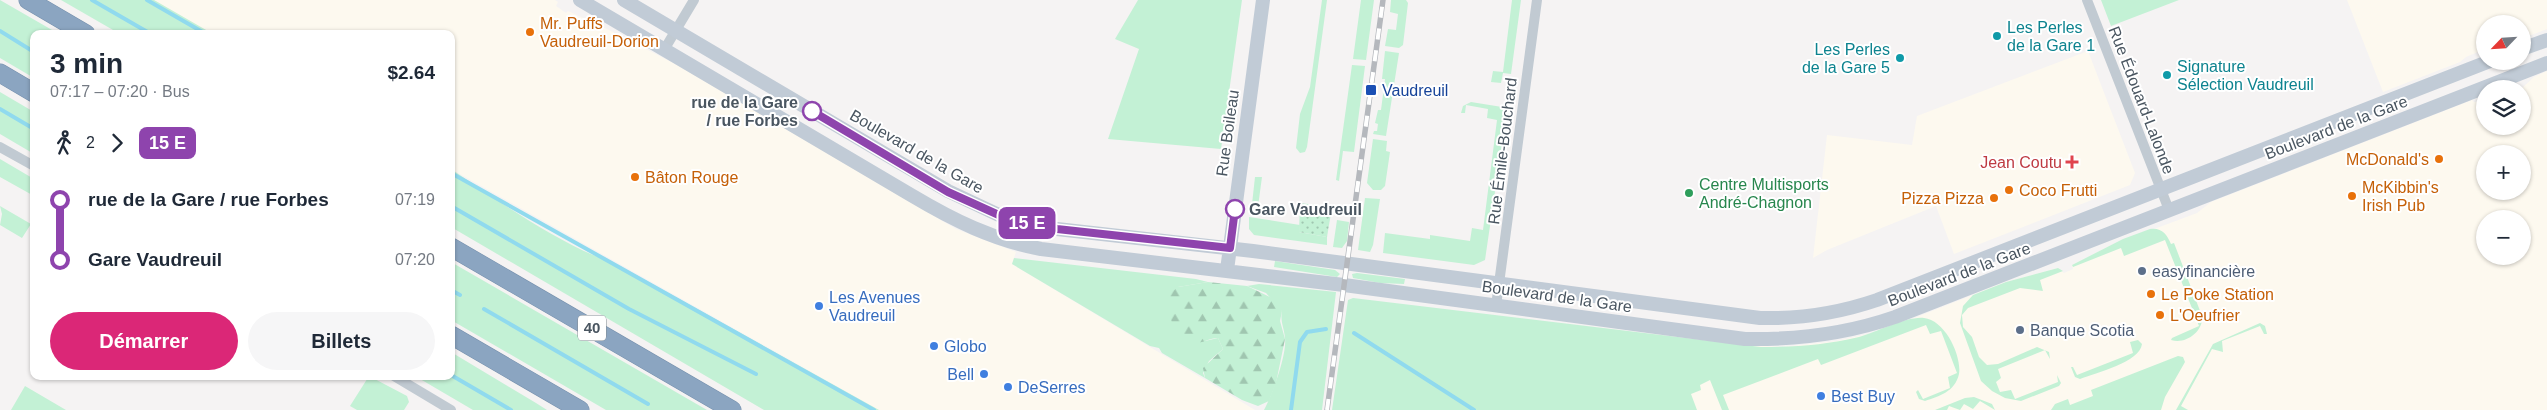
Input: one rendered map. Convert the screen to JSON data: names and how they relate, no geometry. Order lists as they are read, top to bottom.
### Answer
{
  "streets": {
    "highway": ["40"],
    "main road": ["Boulevard de la Gare", "Rue Boileau"],
    "street": ["Rue Édouard-Lalonde", "Rue Émile-Bouchard"]
  },
  "crossings": [
    ["Rue Édouard-Lalonde", "Boulevard de la Gare"],
    ["Boulevard de la Gare", "Rue Boileau"],
    ["Boulevard de la Gare", "Rue Émile-Bouchard"]
  ],
  "places": {
    "other": [
      "Mr. Puffs Vaudreuil-Dorion",
      "Les Perles de la Gare 1",
      "Les Perles de la Gare 5",
      "Signature Sélection Vaudreuil",
      "rue de la Gare / rue Forbes",
      "McDonald's",
      "Bâton Rouge",
      "Coco Frutti",
      "Centre Multisports André-Chagnon",
      "McKibbin's Irish Pub",
      "Pizza Pizza",
      "Gare Vaudreuil",
      "easyfinancière",
      "Le Poke Station",
      "Les Avenues Vaudreuil",
      "L'Oeufrier",
      "Banque Scotia",
      "Globo",
      "Bell",
      "DeSerres",
      "Best Buy"
    ],
    "transit": ["Vaudreuil"],
    "health": ["Jean Coutu"]
  },
  "north": "bottom left",
  "page": {
    "on_map": "15 E",
    "map_buttons": ["+", "−"],
    "heading": ["3 min", "07:17 – 07:20 · Bus", "$2.64"],
    "legs": ["2", "15 E"],
    "list": [
      {
        "name": "rue de la Gare / rue Forbes",
        "value": "07:19"
      },
      {
        "name": "Gare Vaudreuil",
        "value": "07:20"
      }
    ],
    "buttons": ["Démarrer", "Billets"]
  }
}
